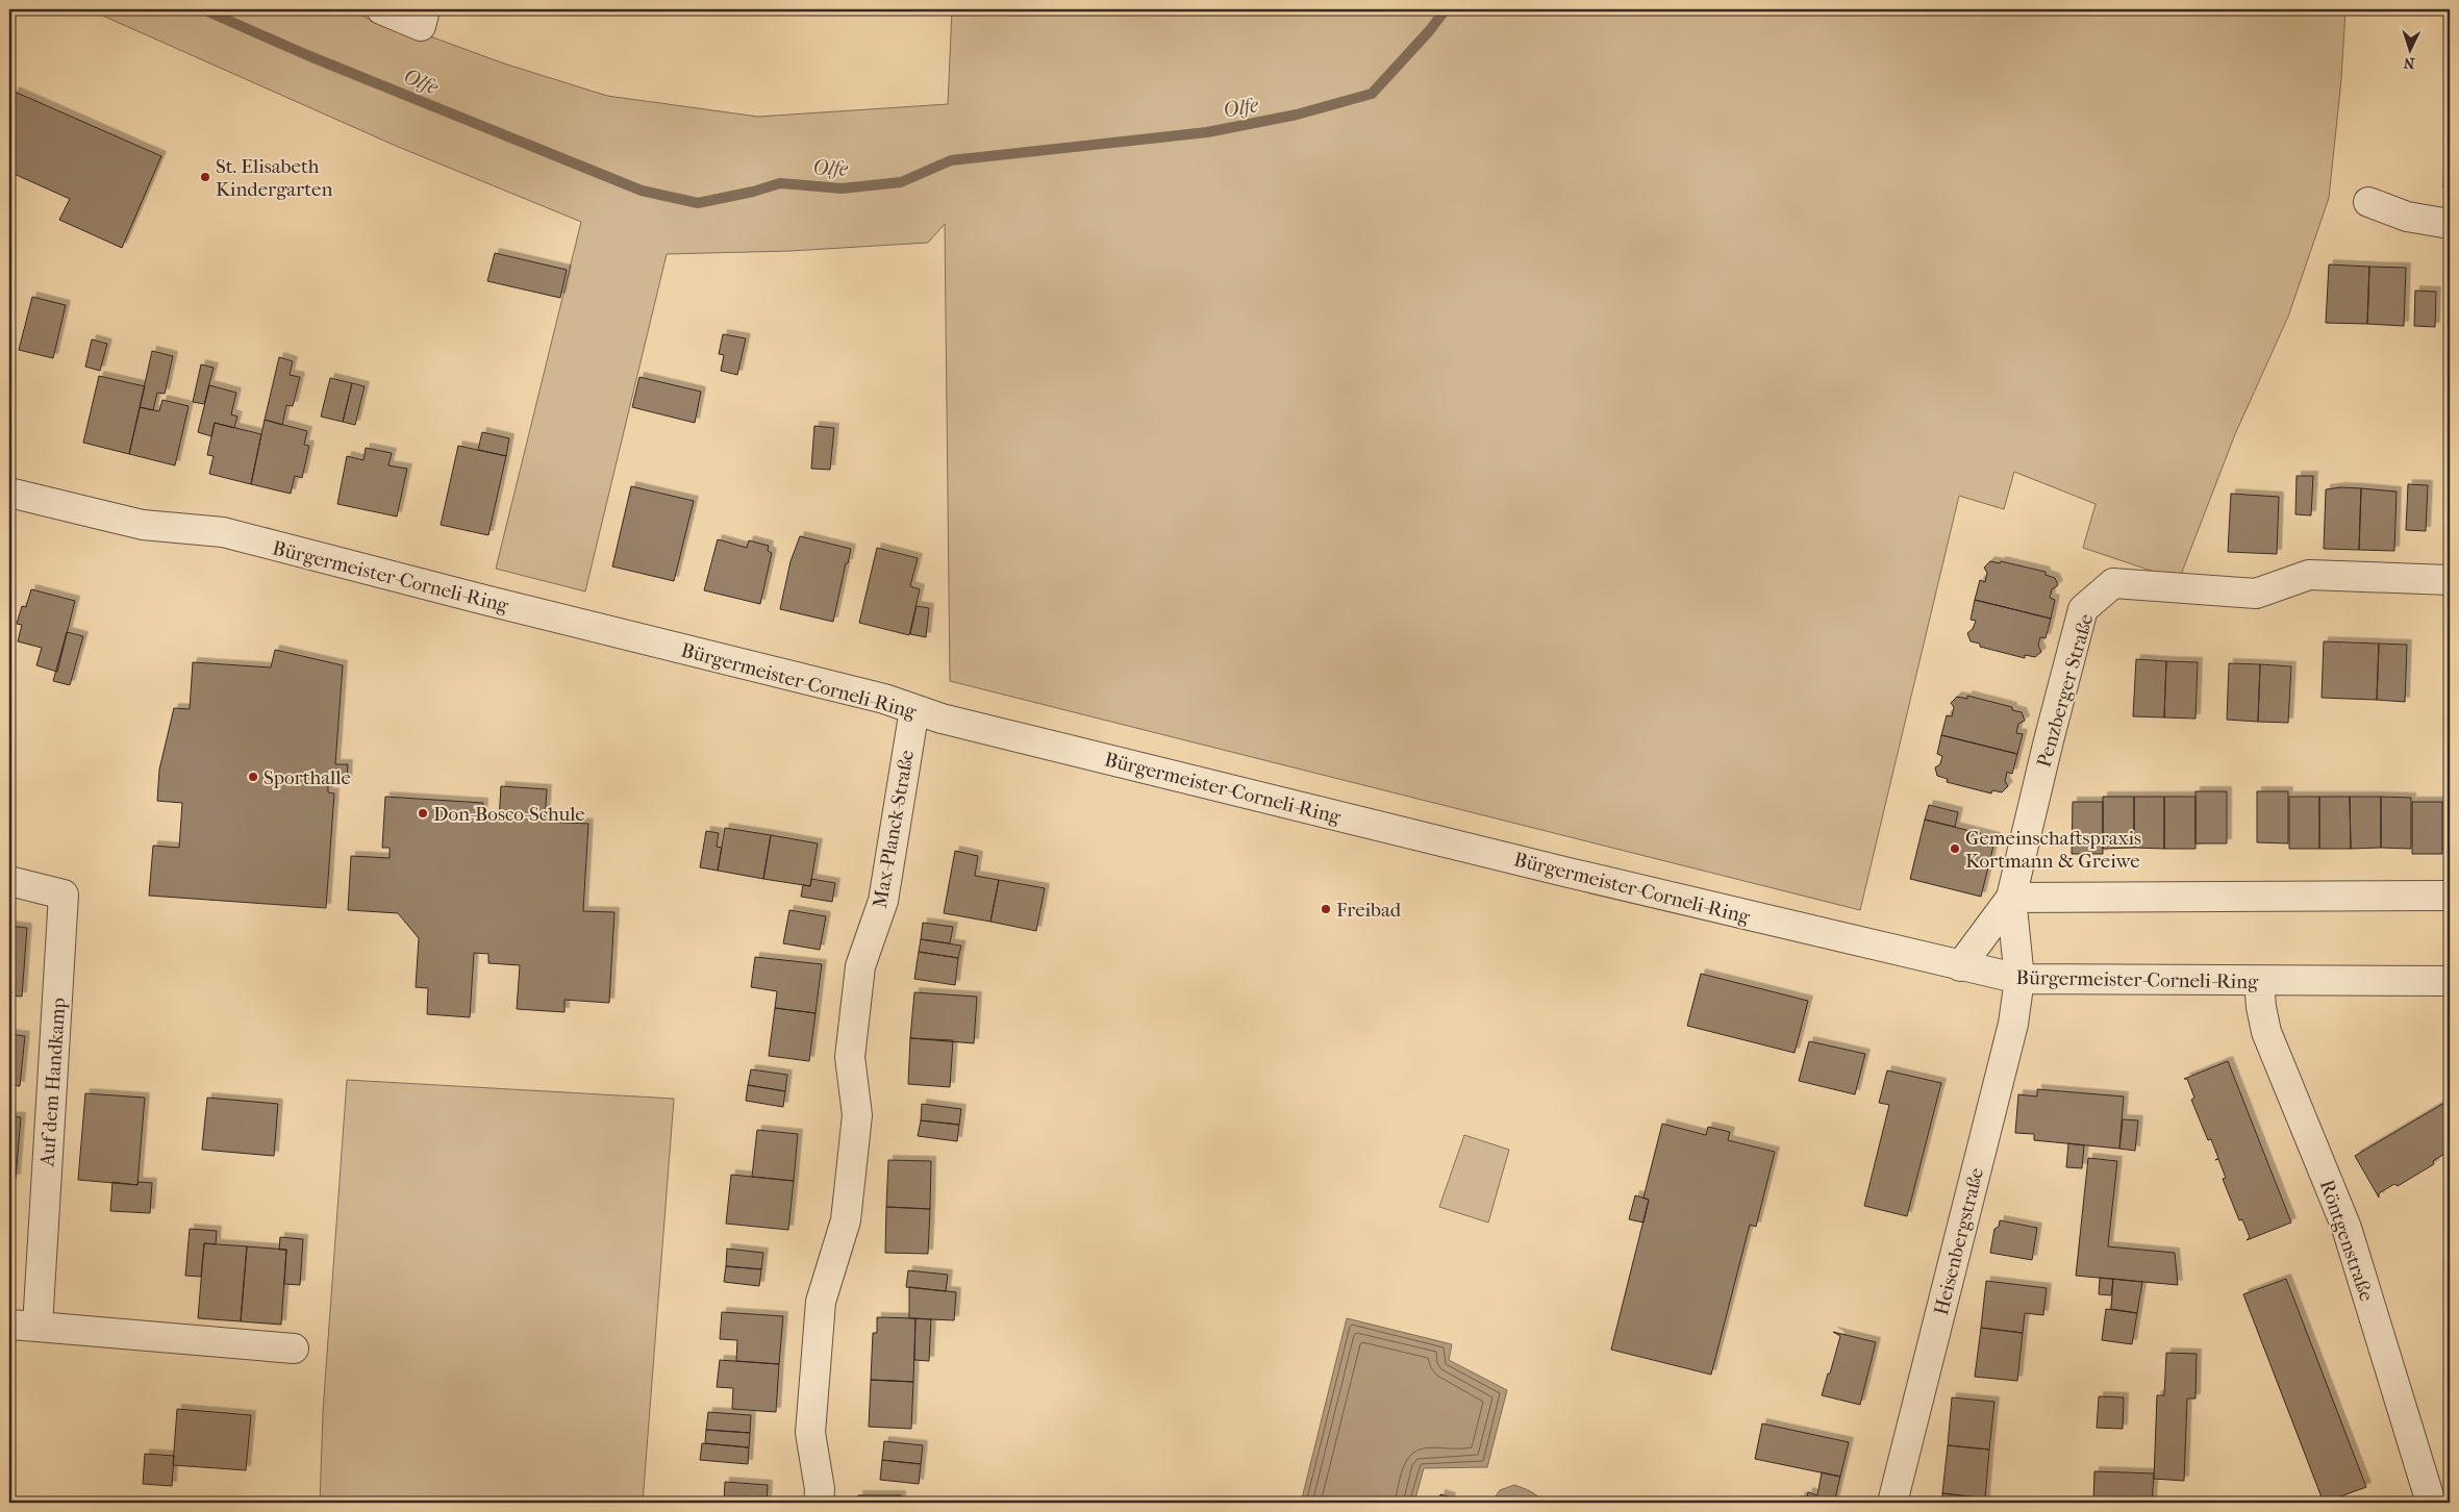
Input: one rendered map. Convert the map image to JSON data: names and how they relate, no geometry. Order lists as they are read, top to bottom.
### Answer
{
  "streets": {
    "street": [
      "Bürgermeister-Corneli-Ring",
      "Penzberger Straße",
      "Max-Planck-Straße",
      "Auf dem Handkamp",
      "Röntgenstraße",
      "Heisenbergstraße"
    ]
  },
  "crossings": [
    ["Bürgermeister-Corneli-Ring", "Penzberger Straße"],
    ["Bürgermeister-Corneli-Ring", "Max-Planck-Straße"],
    ["Bürgermeister-Corneli-Ring", "Röntgenstraße"],
    ["Bürgermeister-Corneli-Ring", "Heisenbergstraße"],
    ["Penzberger Straße", "Heisenbergstraße"]
  ],
  "water": ["Olfe"],
  "places": [
    "St. Elisabeth Kindergarten",
    "Sporthalle",
    "Don-Bosco-Schule",
    "Gemeinschaftspraxis Kortmann & Greiwe",
    "Freibad"
  ],
  "north": "bottom"
}
